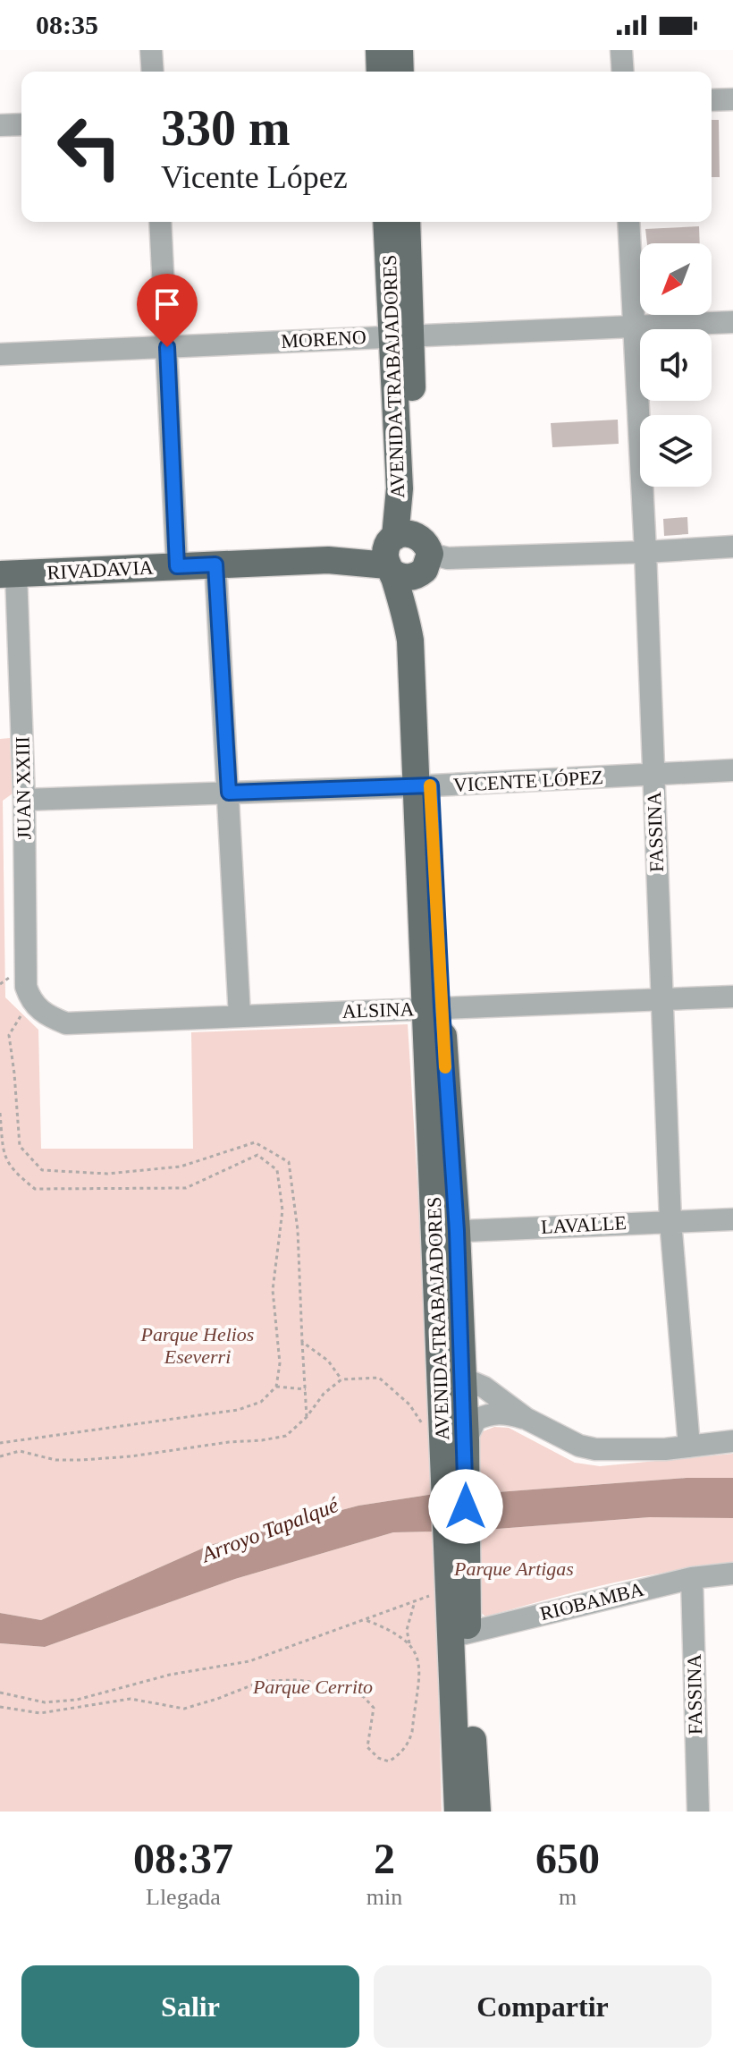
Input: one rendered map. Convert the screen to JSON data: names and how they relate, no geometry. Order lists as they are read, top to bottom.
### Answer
{
  "streets": {
    "main road": ["AVENIDA TRABAJADORES", "RIVADAVIA"],
    "street": [
      "MORENO",
      "VICENTE LÓPEZ",
      "JUAN XXIII",
      "FASSINA",
      "ALSINA",
      "LAVALLE",
      "RIOBAMBA"
    ]
  },
  "crossings": [
    ["MORENO", "AVENIDA TRABAJADORES"],
    ["MORENO", "FASSINA"],
    ["AVENIDA TRABAJADORES", "RIVADAVIA"],
    ["AVENIDA TRABAJADORES", "VICENTE LÓPEZ"],
    ["AVENIDA TRABAJADORES", "ALSINA"],
    ["AVENIDA TRABAJADORES", "LAVALLE"],
    ["AVENIDA TRABAJADORES", "RIOBAMBA"],
    ["RIVADAVIA", "JUAN XXIII"],
    ["RIVADAVIA", "FASSINA"],
    ["VICENTE LÓPEZ", "JUAN XXIII"],
    ["VICENTE LÓPEZ", "FASSINA"],
    ["JUAN XXIII", "ALSINA"],
    ["FASSINA", "ALSINA"],
    ["FASSINA", "LAVALLE"],
    ["FASSINA", "RIOBAMBA"]
  ],
  "water": ["Arroyo Tapalqué"],
  "parks": ["Parque Helios Eseverri", "Parque Artigas", "Parque Cerrito"],
  "north": "bottom left",
  "page": {
    "status": "08:35",
    "turn": ["330 m", "Vicente López"],
    "eta": [
      "08:37",
      "Llegada",
      "2",
      "min",
      "650",
      "m"
    ],
    "buttons": ["Salir", "Compartir"]
  }
}
